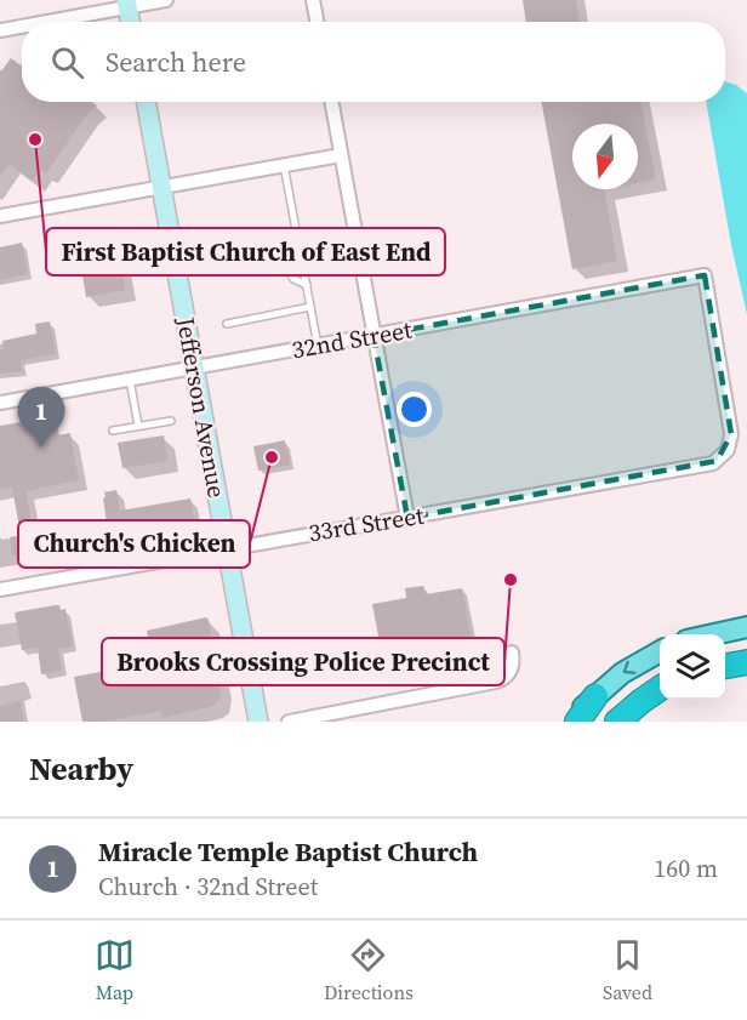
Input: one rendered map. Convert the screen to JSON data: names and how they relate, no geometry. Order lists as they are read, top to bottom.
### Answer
{
  "streets": {
    "main road": ["Jefferson Avenue"],
    "street": ["32nd Street", "33rd Street"]
  },
  "crossings": [
    ["32nd Street", "Jefferson Avenue"],
    ["32nd Street", "33rd Street"],
    ["Jefferson Avenue", "33rd Street"]
  ],
  "places": ["First Baptist Church of East End", "Church's Chicken", "Brooks Crossing Police Precinct"],
  "north": "bottom",
  "page": {
    "search": "Search here",
    "pins": "1",
    "heading": "Nearby",
    "list": [
      {
        "mark": "1",
        "name": "Miracle Temple Baptist Church",
        "note": "Church · 32nd Street",
        "value": "160 m"
      }
    ],
    "nav": ["Map", "Directions", "Saved"]
  }
}
